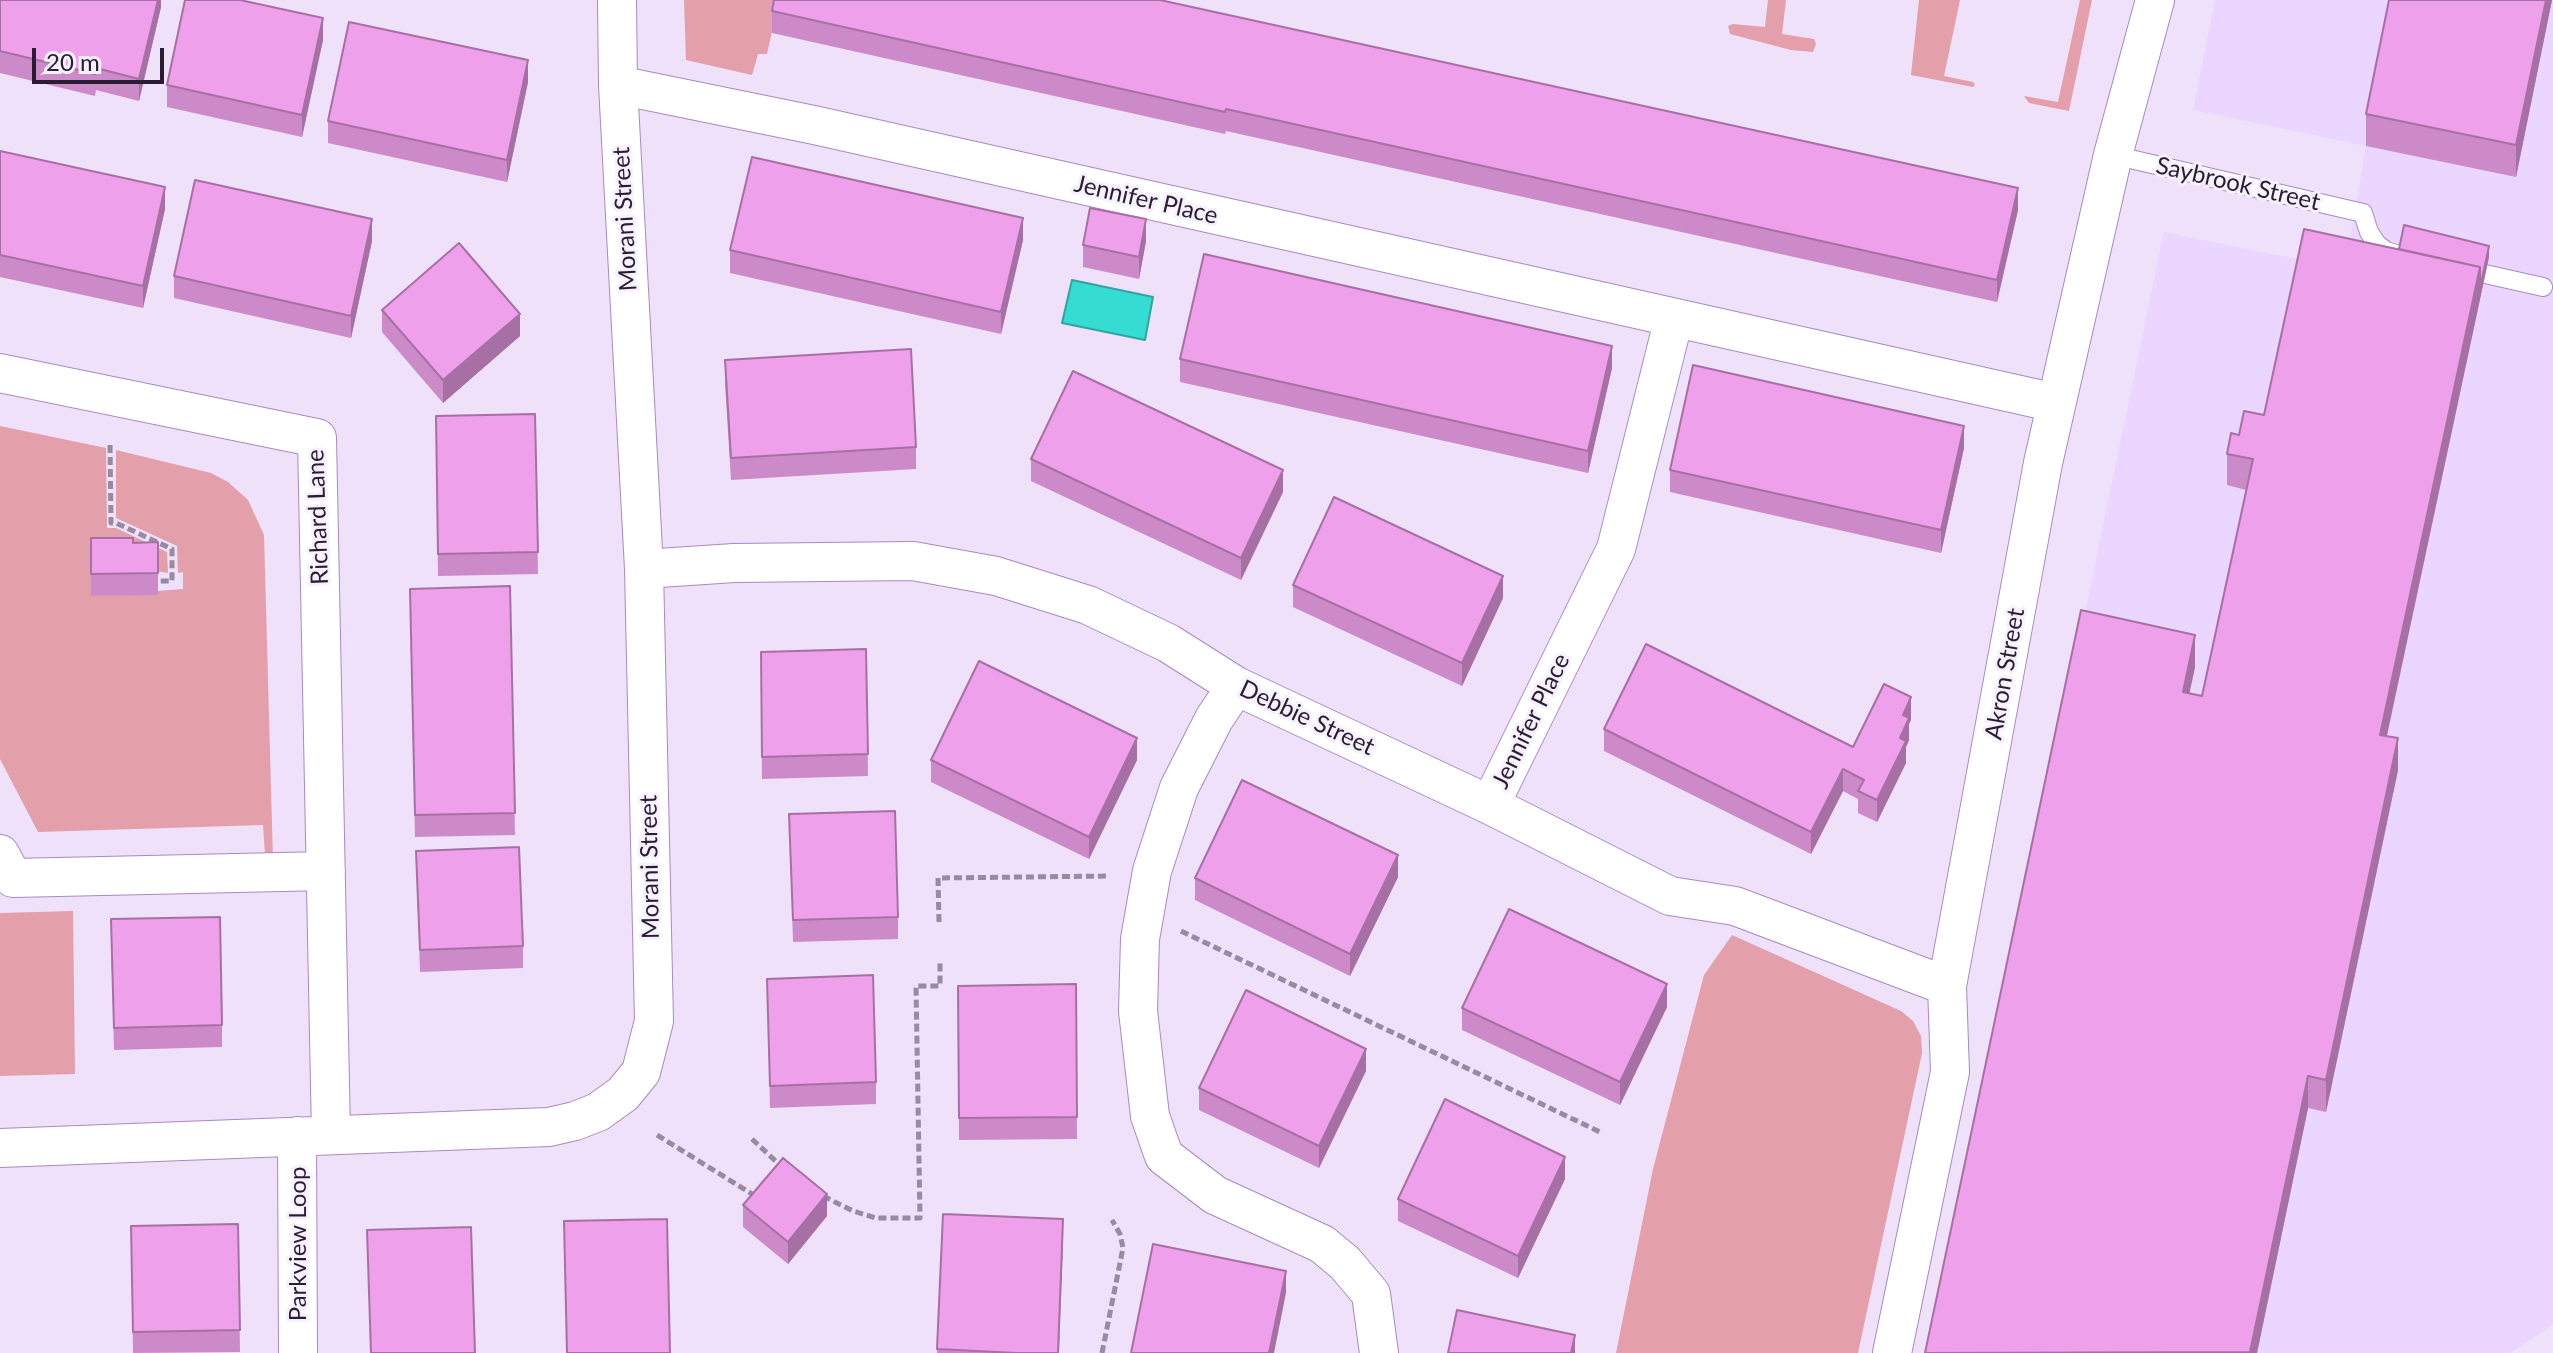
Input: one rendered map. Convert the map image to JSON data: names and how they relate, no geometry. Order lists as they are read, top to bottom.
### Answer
{
  "streets": {
    "street": [
      "Jennifer Place",
      "Morani Street",
      "Richard Lane",
      "Akron Street",
      "Debbie Street",
      "Parkview Loop"
    ],
    "lane": ["Saybrook Street"]
  },
  "crossings": [
    ["Saybrook Street", "Akron Street"],
    ["Jennifer Place", "Morani Street"],
    ["Jennifer Place", "Akron Street"],
    ["Jennifer Place", "Debbie Street"],
    ["Morani Street", "Richard Lane"],
    ["Morani Street", "Debbie Street"],
    ["Morani Street", "Parkview Loop"],
    ["Richard Lane", "Parkview Loop"],
    ["Akron Street", "Debbie Street"]
  ],
  "scale_bar": "20 m"
}
